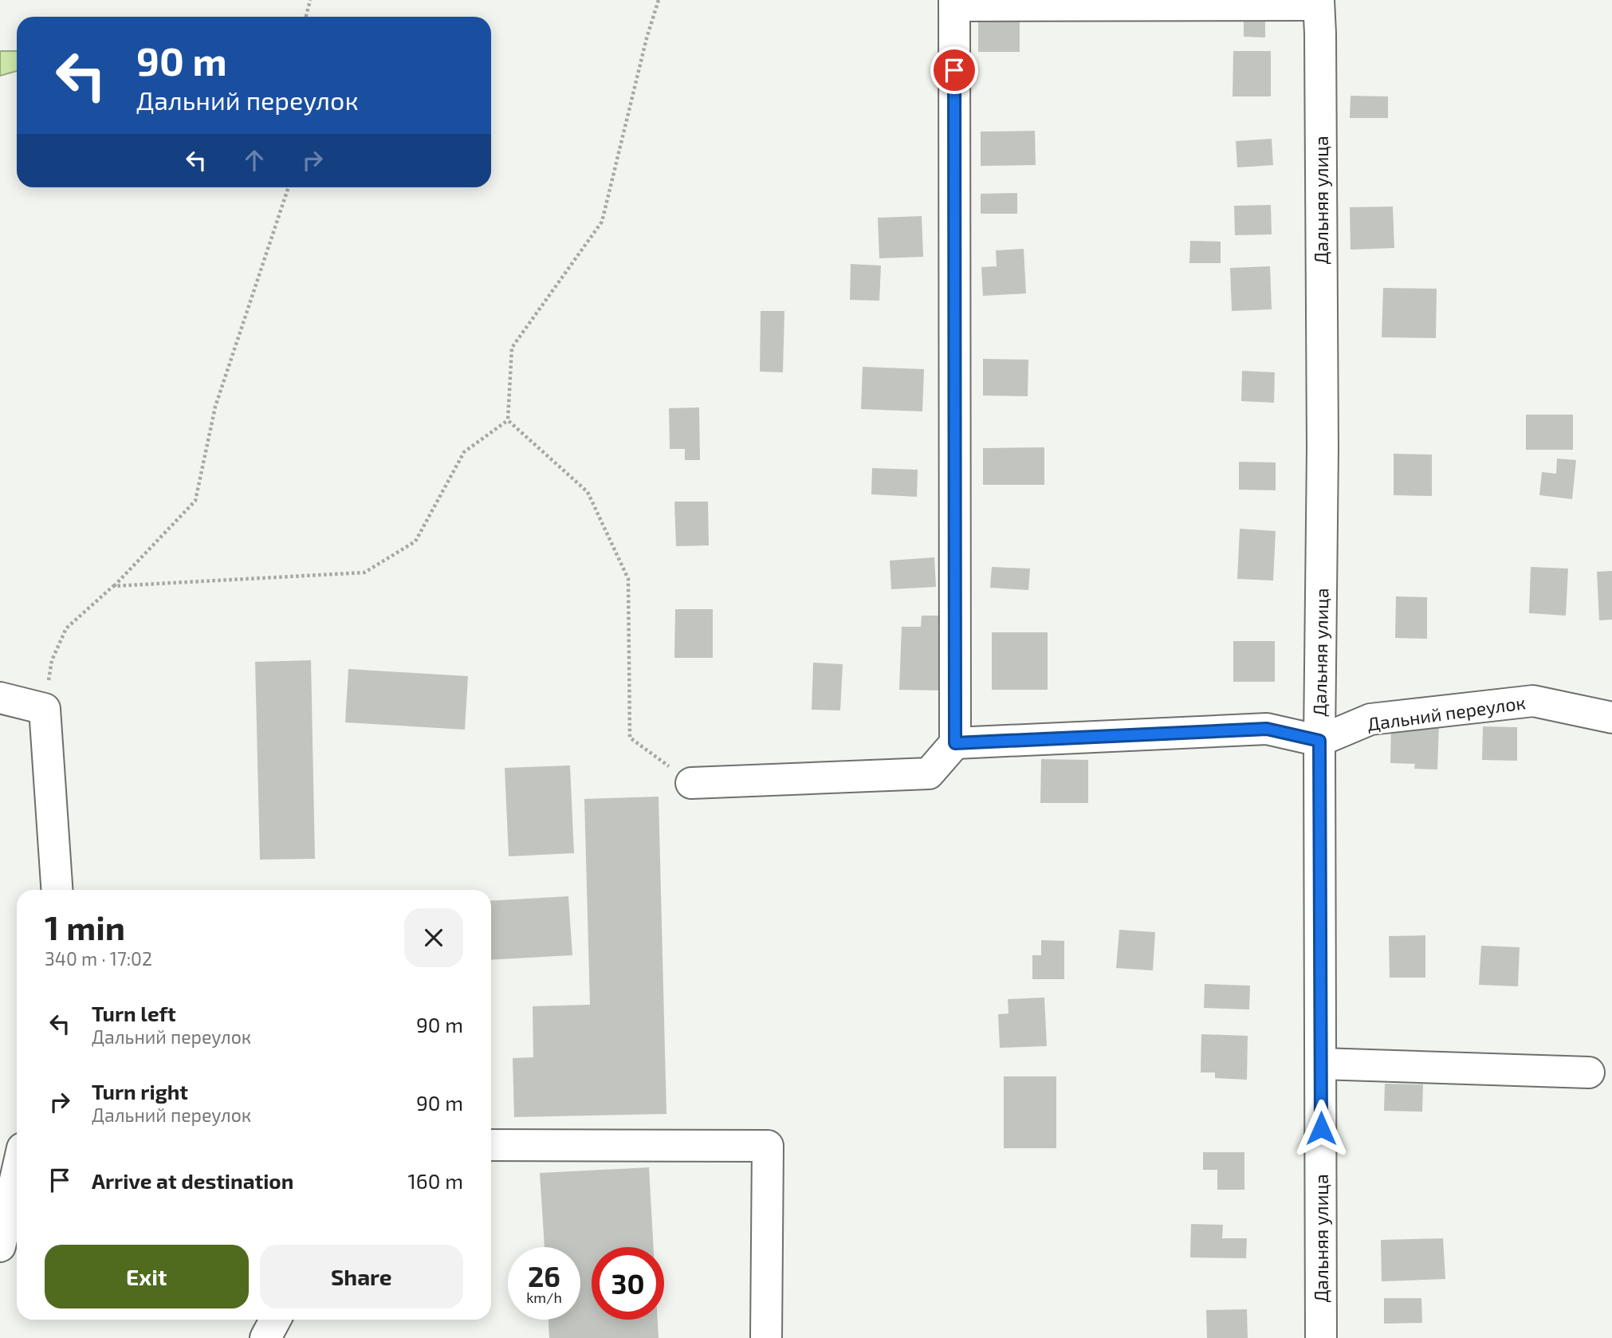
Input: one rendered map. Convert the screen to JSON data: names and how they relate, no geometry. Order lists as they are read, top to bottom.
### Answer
{
  "streets": {
    "street": ["Дальняя улица", "Дальний переулок"]
  },
  "crossings": [
    ["Дальняя улица", "Дальний переулок"]
  ],
  "page": {
    "turn": ["90 m", "Дальний переулок"],
    "heading": ["1 min", "340 m · 17:02"],
    "list": [
      {
        "name": "Turn left",
        "note": "Дальний переулок",
        "value": "90 m"
      },
      {
        "name": "Turn right",
        "note": "Дальний переулок",
        "value": "90 m"
      },
      {
        "name": "Arrive at destination",
        "value": "160 m"
      }
    ],
    "buttons": ["Exit", "Share"],
    "speed": "26 km/h",
    "limit": "30"
  }
}
